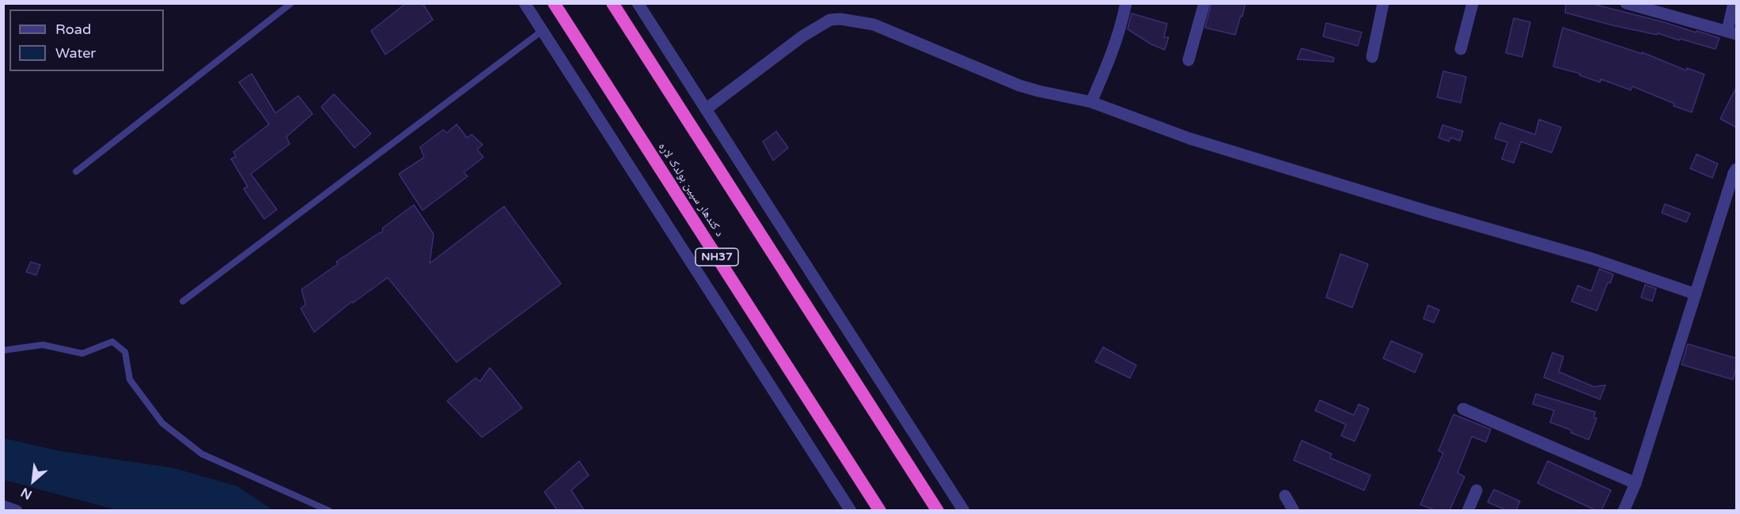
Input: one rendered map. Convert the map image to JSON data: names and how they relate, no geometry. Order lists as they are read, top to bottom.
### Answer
{
  "streets": {
    "highway": ["د کندهار سپین بولدک لاره", "NH37"]
  },
  "legend": ["Road", "Water"],
  "north": "bottom left"
}
